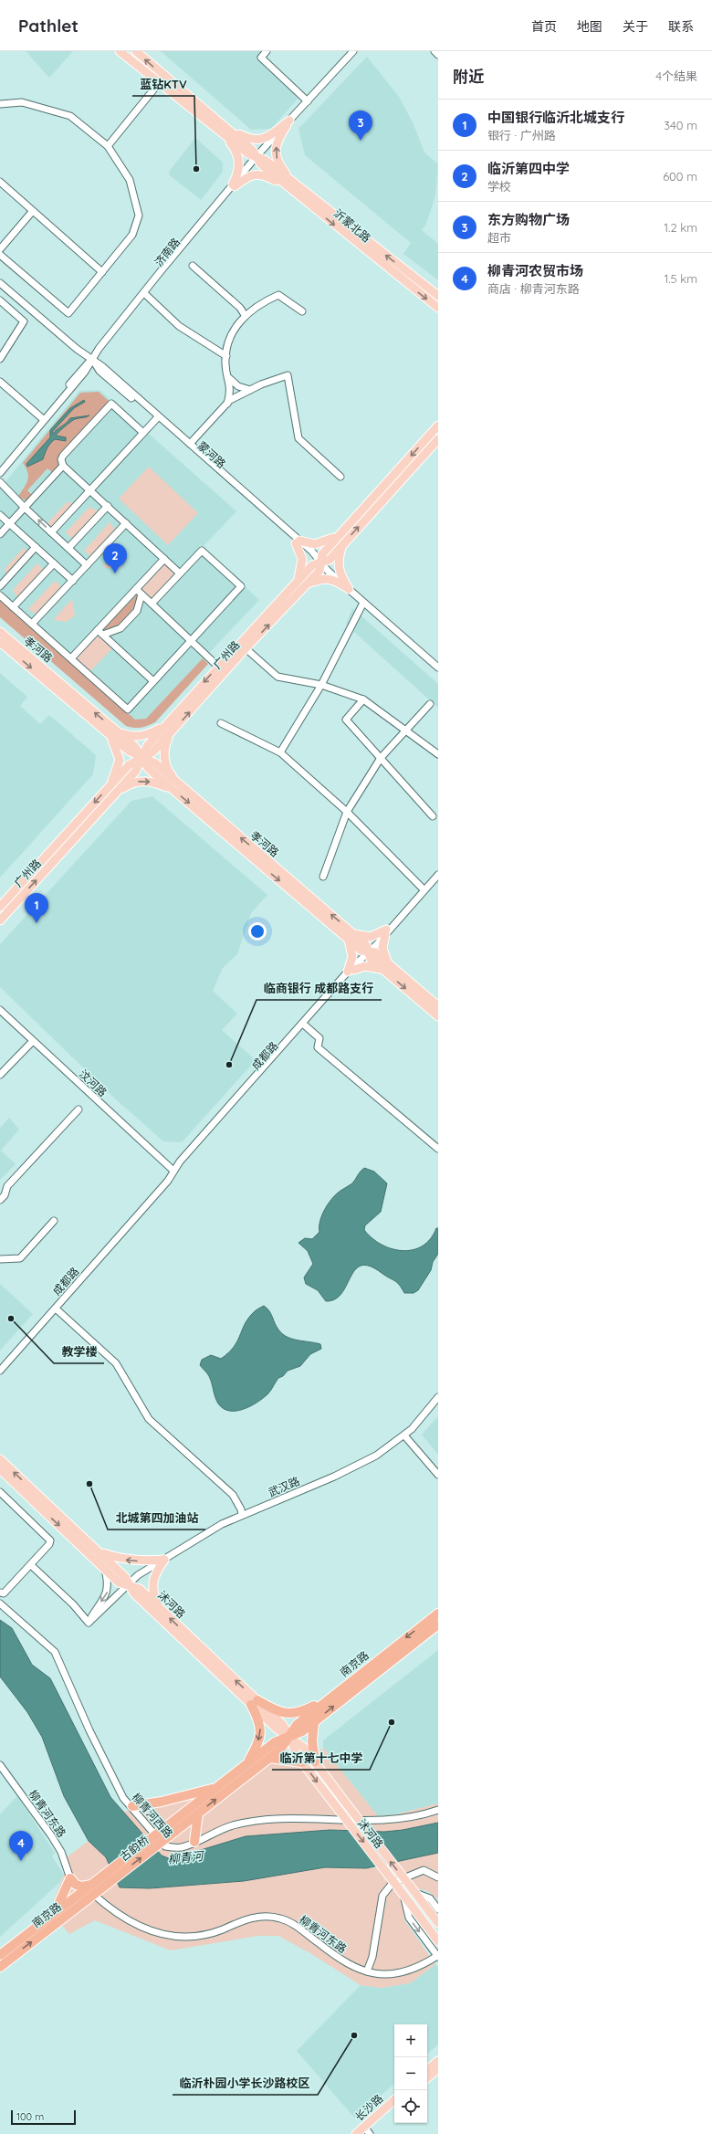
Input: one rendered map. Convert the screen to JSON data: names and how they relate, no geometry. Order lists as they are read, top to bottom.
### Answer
{
  "streets": {
    "highway": ["南京路", "古韵桥"],
    "main road": [
      "沂蒙北路",
      "孝河路",
      "广州路",
      "沭河路",
      "长沙路"
    ],
    "street": [
      "济南路",
      "蒙河路",
      "成都路",
      "汶河路",
      "武汉路",
      "柳青河东路",
      "柳青河西路"
    ]
  },
  "crossings": [
    ["沂蒙北路", "济南路"],
    ["济南路", "蒙河路"],
    ["蒙河路", "广州路"],
    ["孝河路", "广州路"],
    ["孝河路", "成都路"],
    ["成都路", "汶河路"],
    ["武汉路", "沭河路"],
    ["沭河路", "南京路"],
    ["南京路", "柳青河东路"],
    ["南京路", "古韵桥"]
  ],
  "water": ["柳青河"],
  "places": [
    "蓝钻KTV",
    "临商银行 成都路支行",
    "教学楼",
    "北城第四加油站",
    "临沂第十七中学",
    "临沂朴园小学长沙路校区"
  ],
  "scale_bar": "100 m",
  "page": {
    "header": "Pathlet",
    "nav": [
      "首页",
      "地图",
      "关于",
      "联系"
    ],
    "heading": ["附近", "4个结果"],
    "list": [
      {
        "mark": "1",
        "name": "中国银行临沂北城支行",
        "note": "银行 · 广州路",
        "value": "340 m"
      },
      {
        "mark": "2",
        "name": "临沂第四中学",
        "note": "学校",
        "value": "600 m"
      },
      {
        "mark": "3",
        "name": "东方购物广场",
        "note": "超市",
        "value": "1.2 km"
      },
      {
        "mark": "4",
        "name": "柳青河农贸市场",
        "note": "商店 · 柳青河东路",
        "value": "1.5 km"
      }
    ],
    "pins": [
      "3",
      "2",
      "1",
      "4"
    ],
    "map_buttons": ["+", "−"],
    "scale": "100 m"
  }
}
